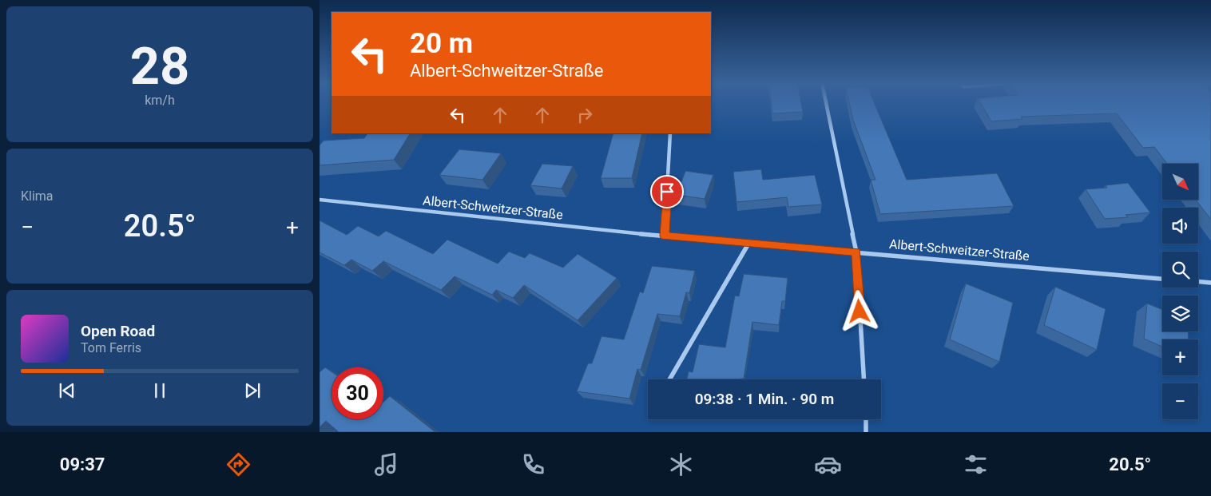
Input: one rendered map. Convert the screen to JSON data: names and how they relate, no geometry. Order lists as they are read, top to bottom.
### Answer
{
  "streets": {
    "street": ["Albert-Schweitzer-Straße"]
  },
  "north": "bottom right",
  "page": {
    "tile": [
      ["28", "km/h"],
      "Klima"
    ],
    "turn": ["20 m", "Albert-Schweitzer-Straße"],
    "map_buttons": ["+", "−"],
    "heat": ["−", "20.5°", "+"],
    "song": ["Open Road", "Tom Ferris"],
    "limit": "30",
    "trip": "09:38 · 1 Min. · 90 m",
    "tabs": ["09:37", "20.5°"]
  }
}
